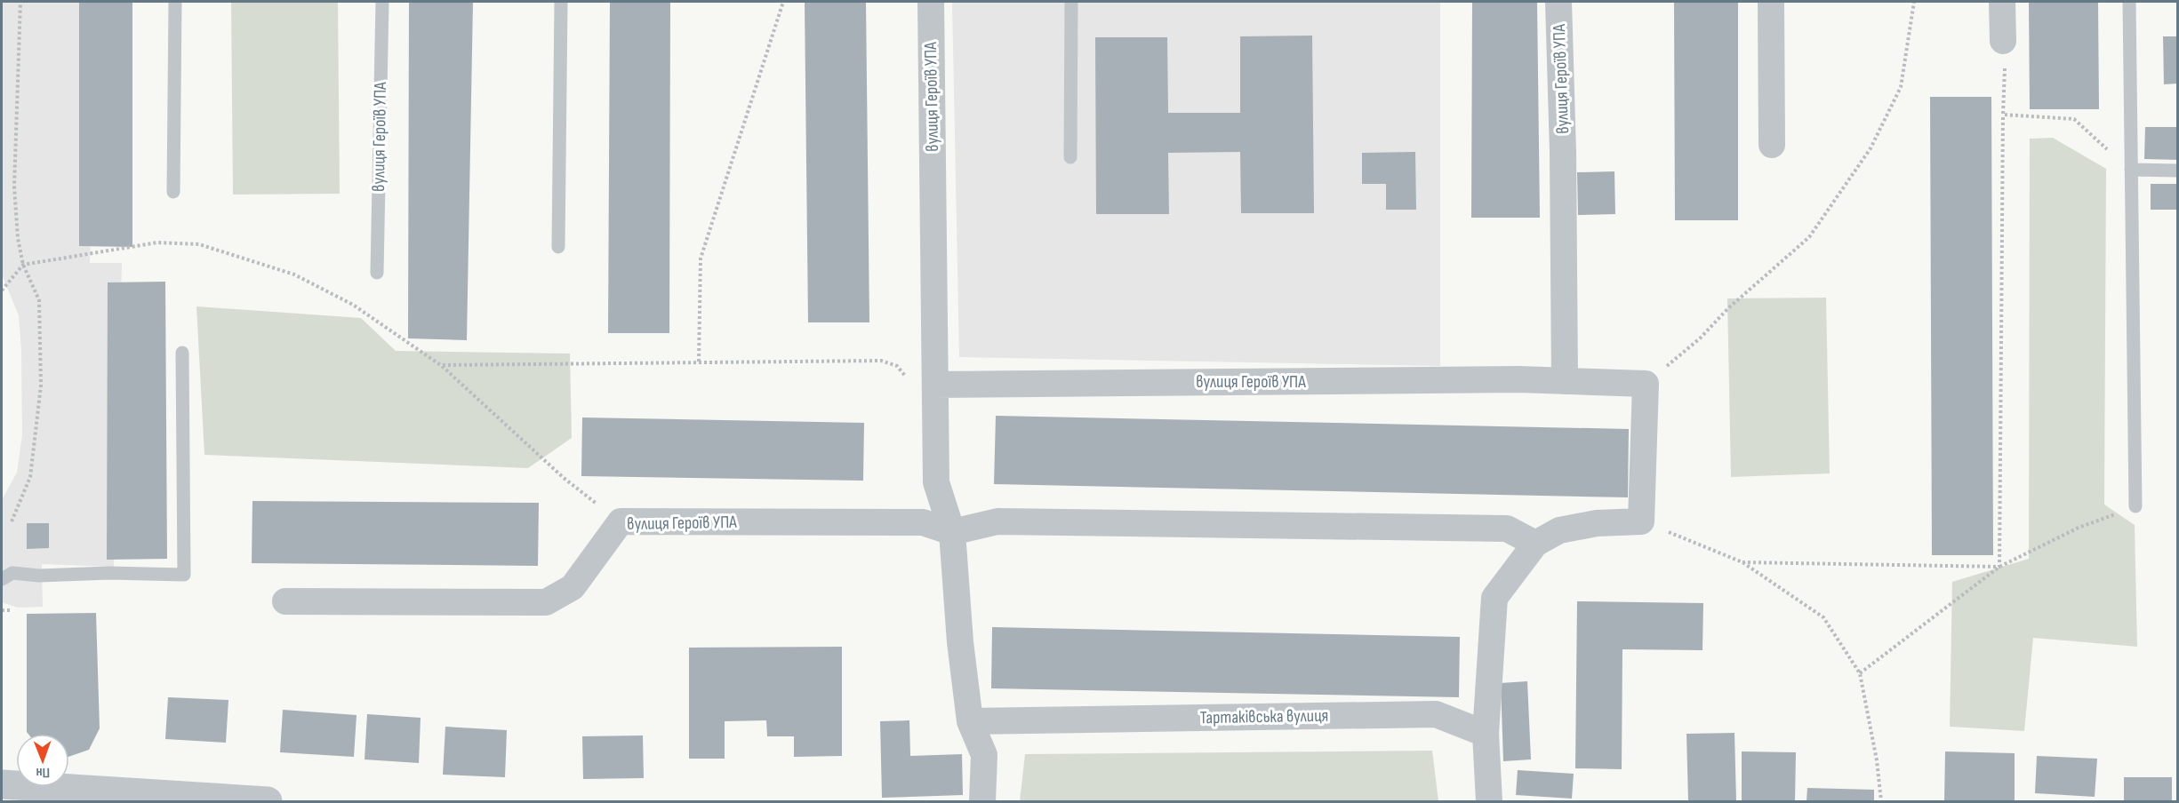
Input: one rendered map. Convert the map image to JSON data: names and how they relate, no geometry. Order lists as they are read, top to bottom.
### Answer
{
  "streets": {
    "street": ["вулиця Героїв УПА", "Тартаківська вулиця"]
  },
  "crossings": [
    ["вулиця Героїв УПА", "Тартаківська вулиця"]
  ],
  "north": "bottom"
}
